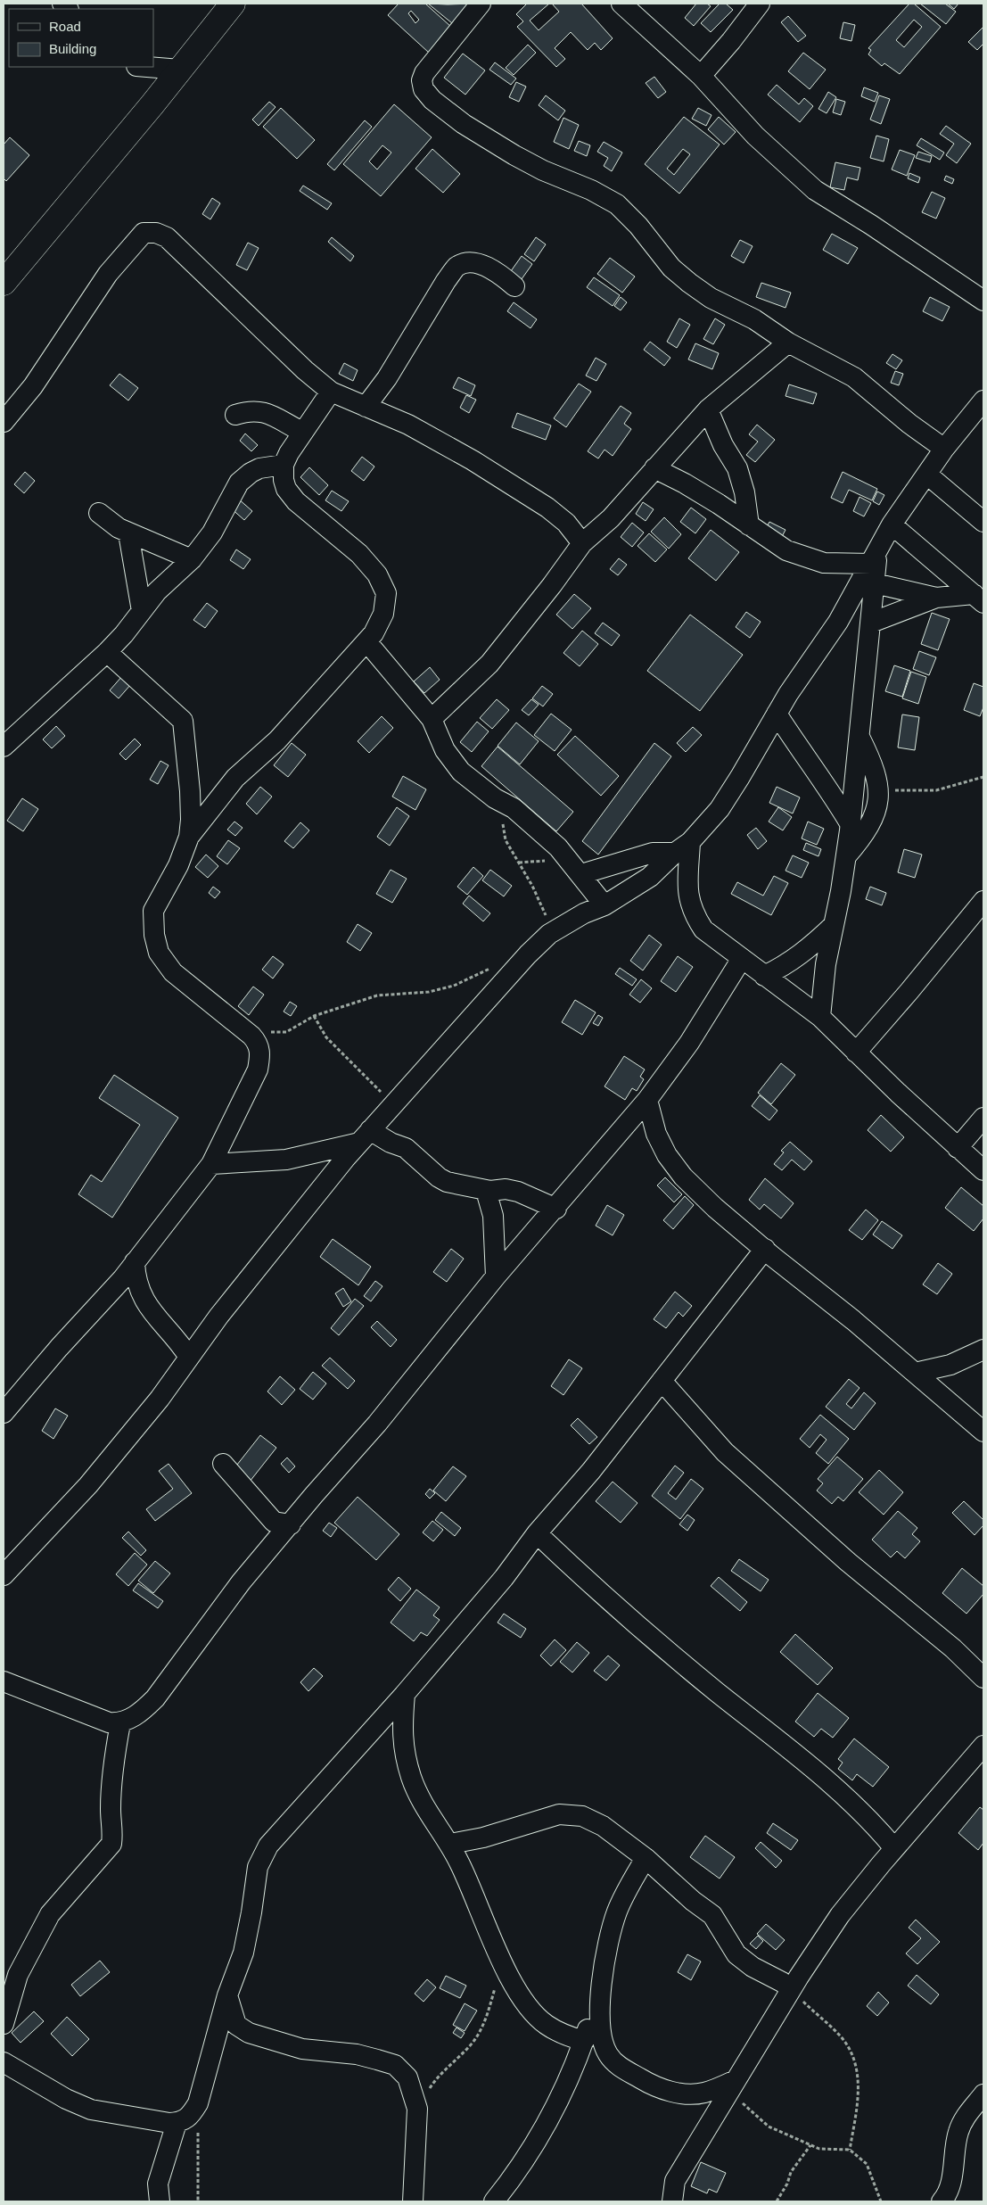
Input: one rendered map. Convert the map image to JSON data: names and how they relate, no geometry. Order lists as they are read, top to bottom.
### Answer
{
  "legend": ["Road", "Building"]
}
